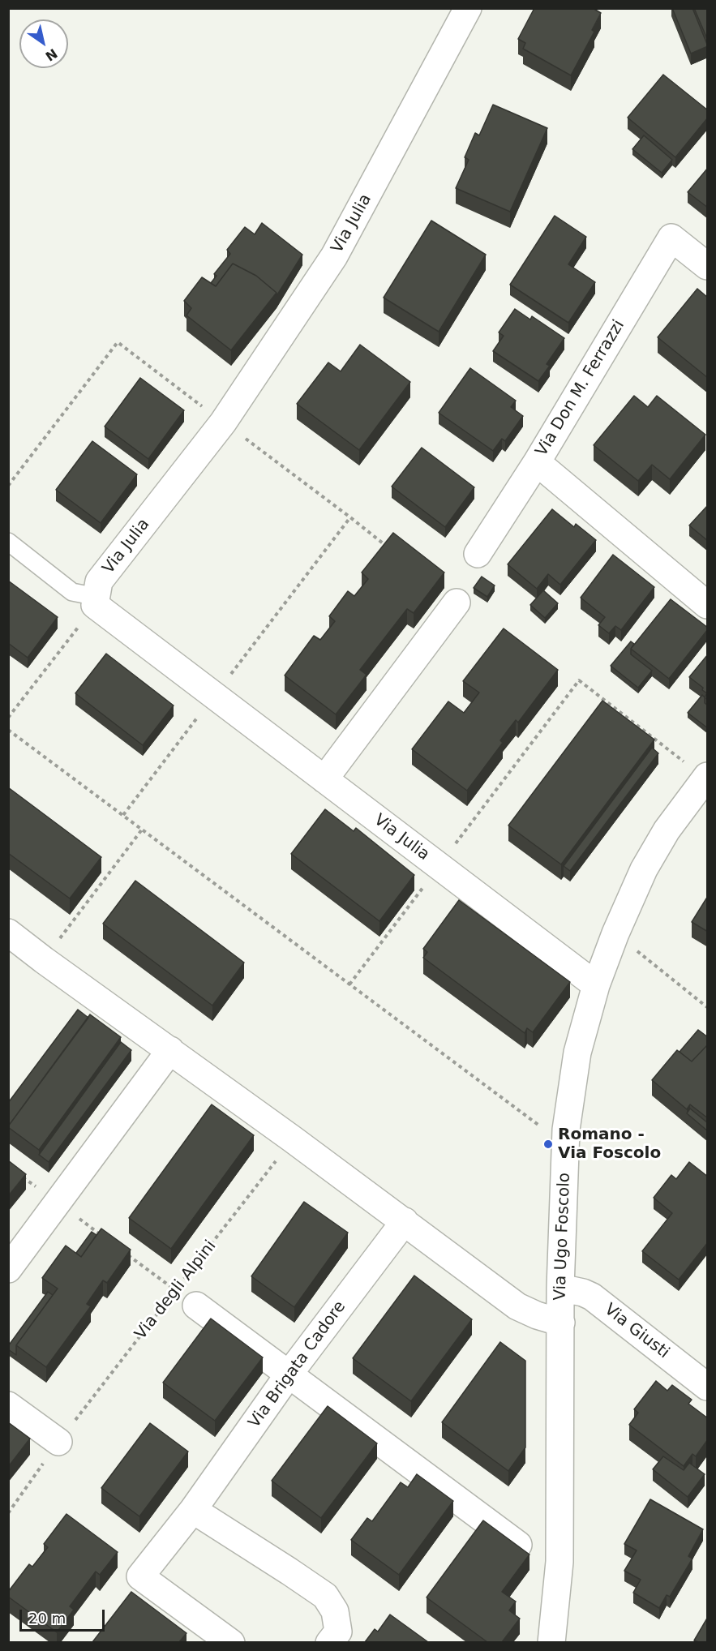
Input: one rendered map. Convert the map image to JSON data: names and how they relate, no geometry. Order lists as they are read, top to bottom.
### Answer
{
  "streets": {
    "street": [
      "Via Julia",
      "Via Don M. Ferrazzi",
      "Via Ugo Foscolo",
      "Via Giusti",
      "Via Brigata Cadore"
    ],
    "path": ["Via degli Alpini"]
  },
  "crossings": [
    ["Via Julia", "Via Ugo Foscolo"],
    ["Via Ugo Foscolo", "Via Giusti"]
  ],
  "places": ["Romano - Via Foscolo"],
  "scale_bar": "20 m",
  "north": "bottom right"
}
